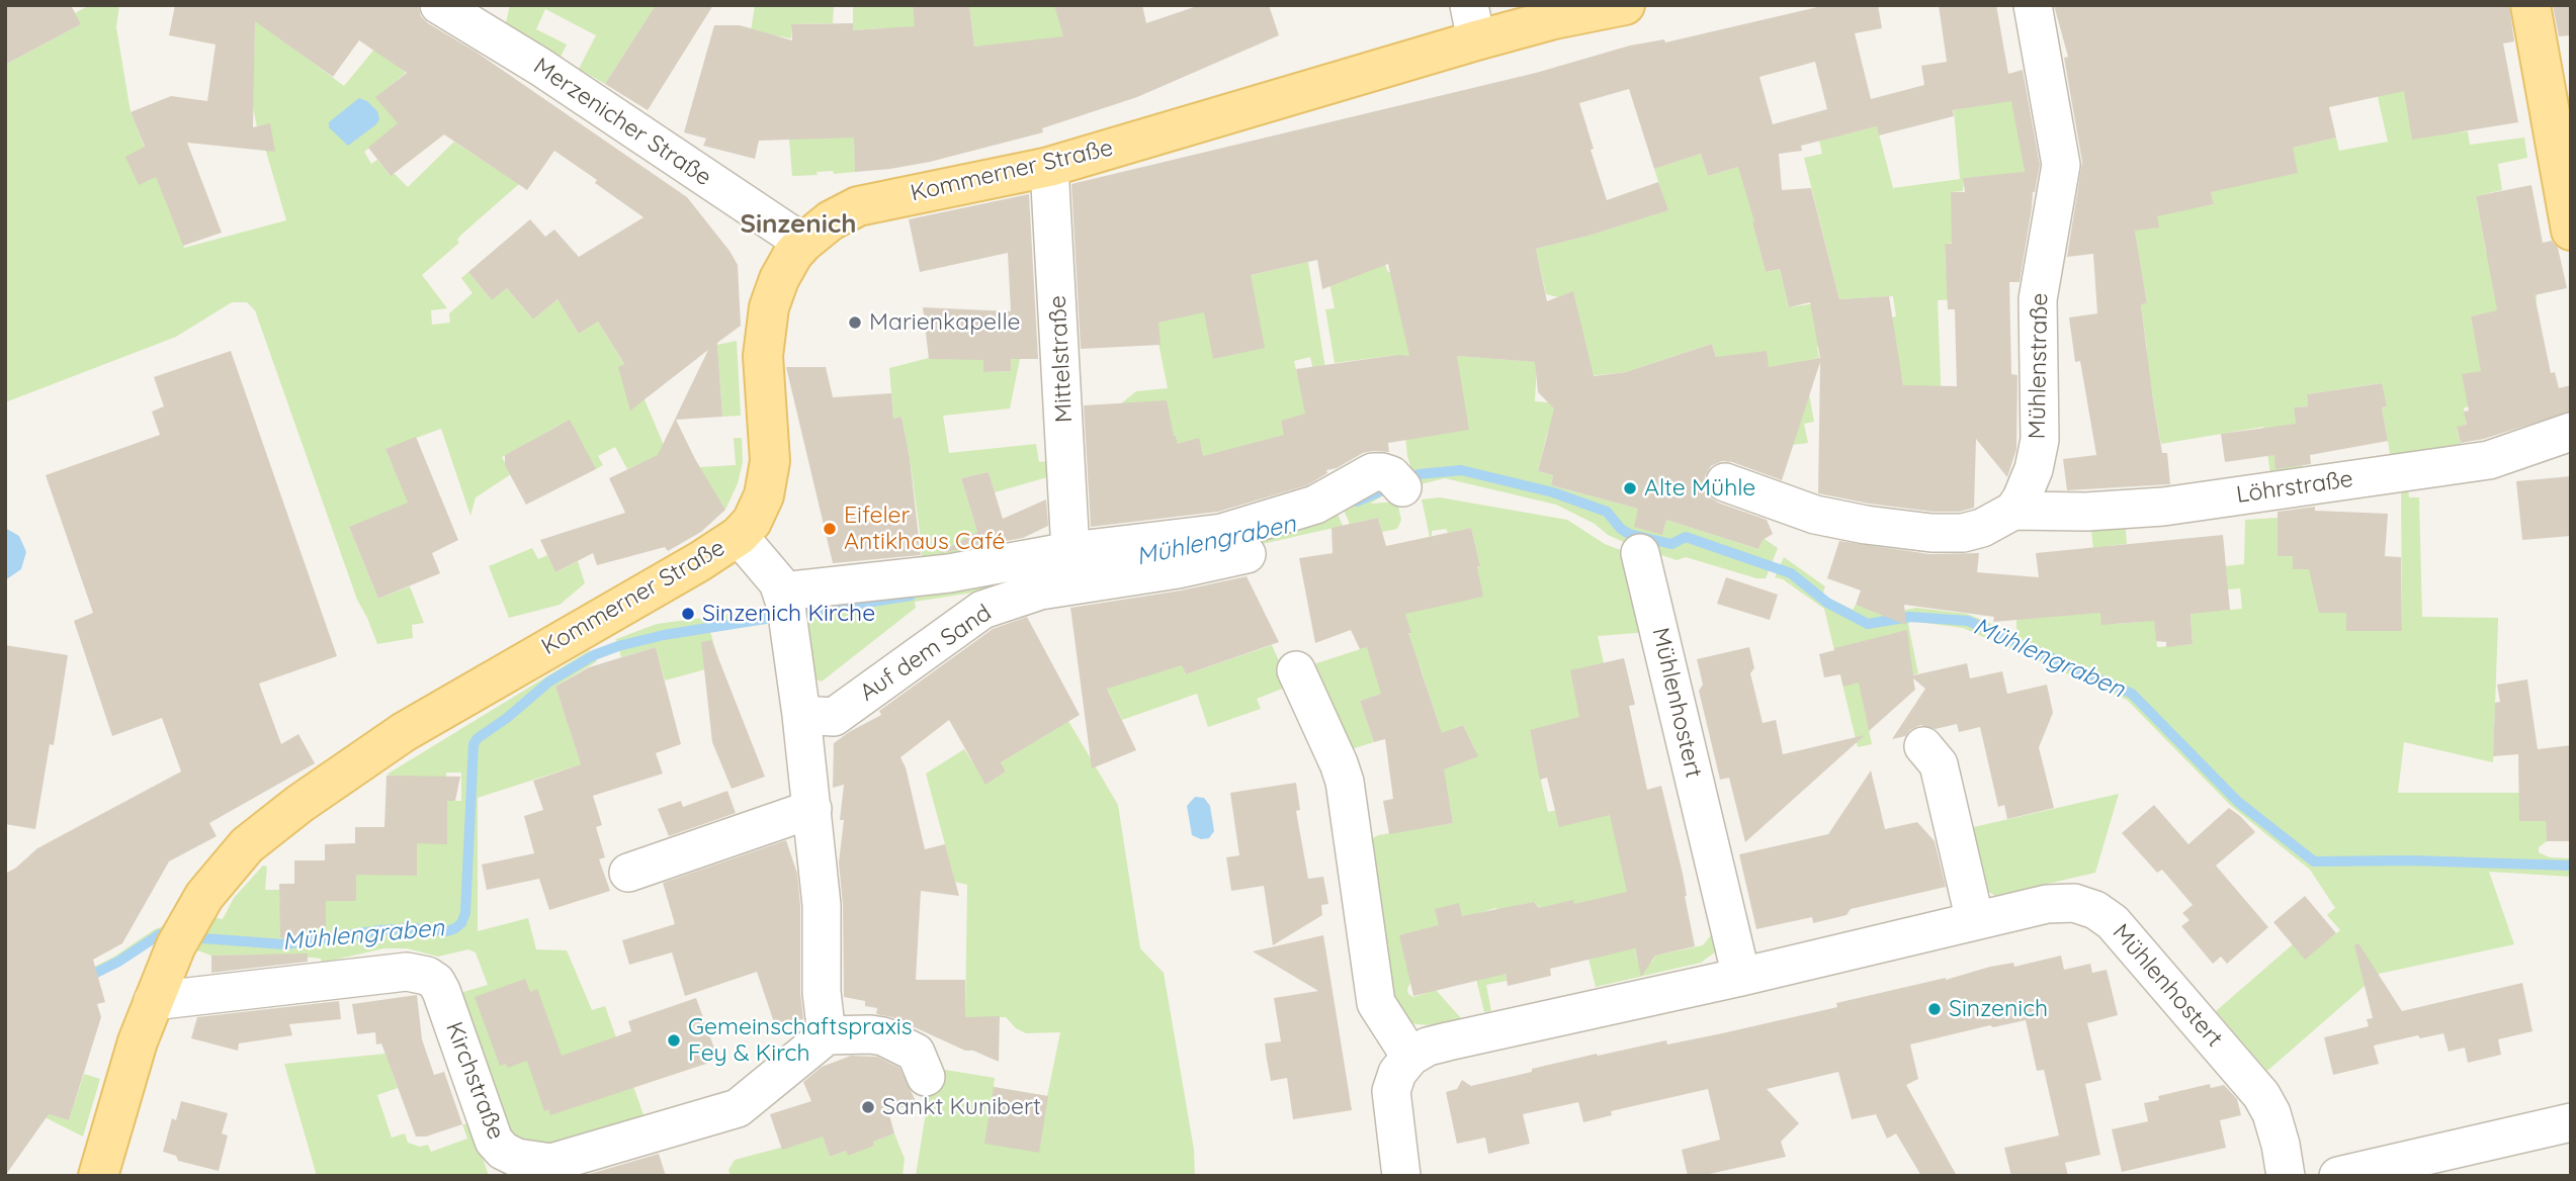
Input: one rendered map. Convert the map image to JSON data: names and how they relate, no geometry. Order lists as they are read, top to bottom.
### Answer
{
  "streets": {
    "main road": ["Kommerner Straße"],
    "street": [
      "Merzenicher Straße",
      "Mittelstraße",
      "Mühlenstraße",
      "Löhrstraße",
      "Auf dem Sand",
      "Mühlenhostert",
      "Kirchstraße"
    ]
  },
  "crossings": [
    ["Merzenicher Straße", "Kommerner Straße"],
    ["Kommerner Straße", "Mittelstraße"],
    ["Kommerner Straße", "Kirchstraße"],
    ["Mittelstraße", "Auf dem Sand"],
    ["Mühlenstraße", "Löhrstraße"]
  ],
  "districts": ["Sinzenich"],
  "water": ["Mühlengraben"],
  "places": [
    "Marienkapelle",
    "Alte Mühle",
    "Eifeler Antikhaus Café",
    "Sinzenich Kirche",
    "Sinzenich",
    "Gemeinschaftspraxis Fey & Kirch",
    "Sankt Kunibert"
  ]
}
